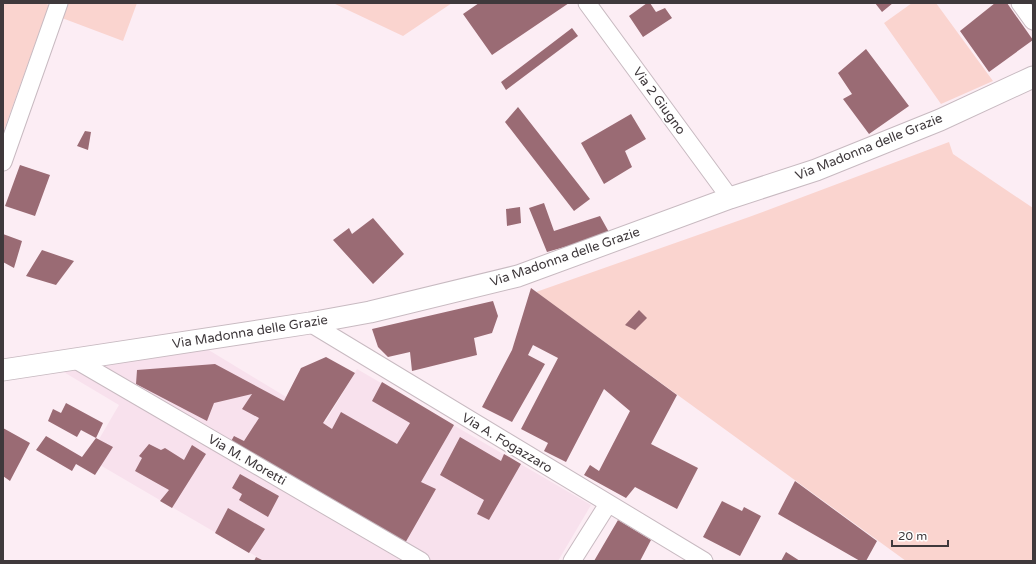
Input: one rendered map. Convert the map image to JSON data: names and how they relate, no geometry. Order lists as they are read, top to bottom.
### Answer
{
  "streets": {
    "street": [
      "Via 2 Giugno",
      "Via Madonna delle Grazie",
      "Via A. Fogazzaro",
      "Via M. Moretti"
    ]
  },
  "crossings": [
    ["Via 2 Giugno", "Via Madonna delle Grazie"],
    ["Via Madonna delle Grazie", "Via A. Fogazzaro"],
    ["Via Madonna delle Grazie", "Via M. Moretti"]
  ],
  "scale_bar": "20 m"
}
